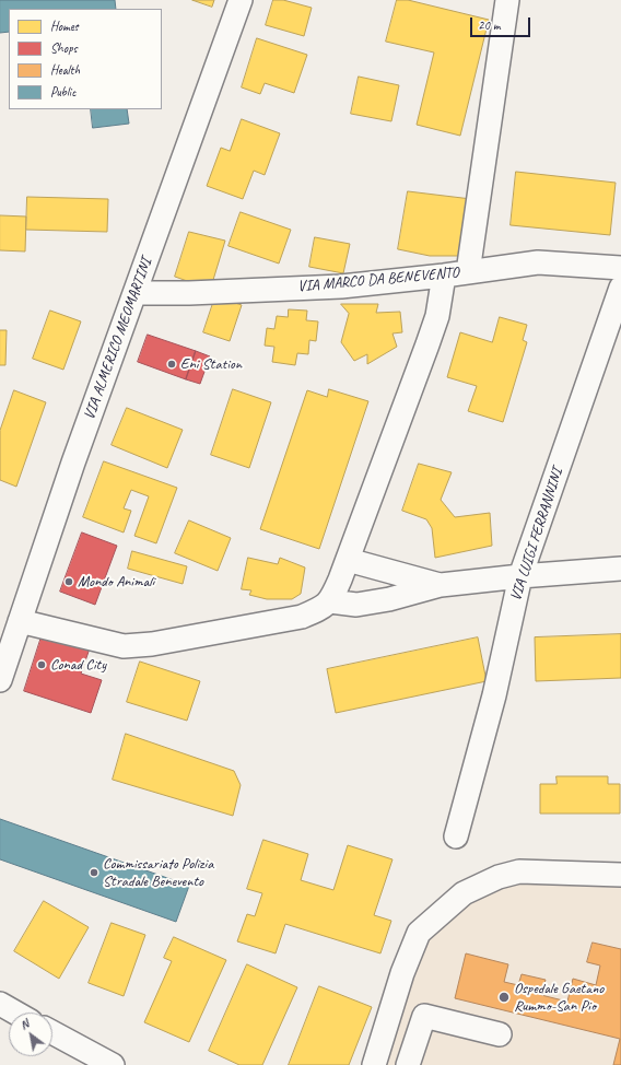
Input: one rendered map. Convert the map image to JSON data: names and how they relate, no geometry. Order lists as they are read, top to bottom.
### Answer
{
  "streets": {
    "street": ["VIA MARCO DA BENEVENTO", "VIA ALMERICO MEOMARTINI", "VIA LUIGI FERRANNINI"]
  },
  "crossings": [
    ["VIA MARCO DA BENEVENTO", "VIA ALMERICO MEOMARTINI"]
  ],
  "places": [
    "Eni Station",
    "Mondo Animali",
    "Conad City",
    "Commissariato Polizia Stradale Benevento",
    "Ospedale Gaetano Rummo-San Pio"
  ],
  "legend": [
    "Homes",
    "Shops",
    "Health",
    "Public"
  ],
  "scale_bar": "20 m",
  "north": "top left"
}
